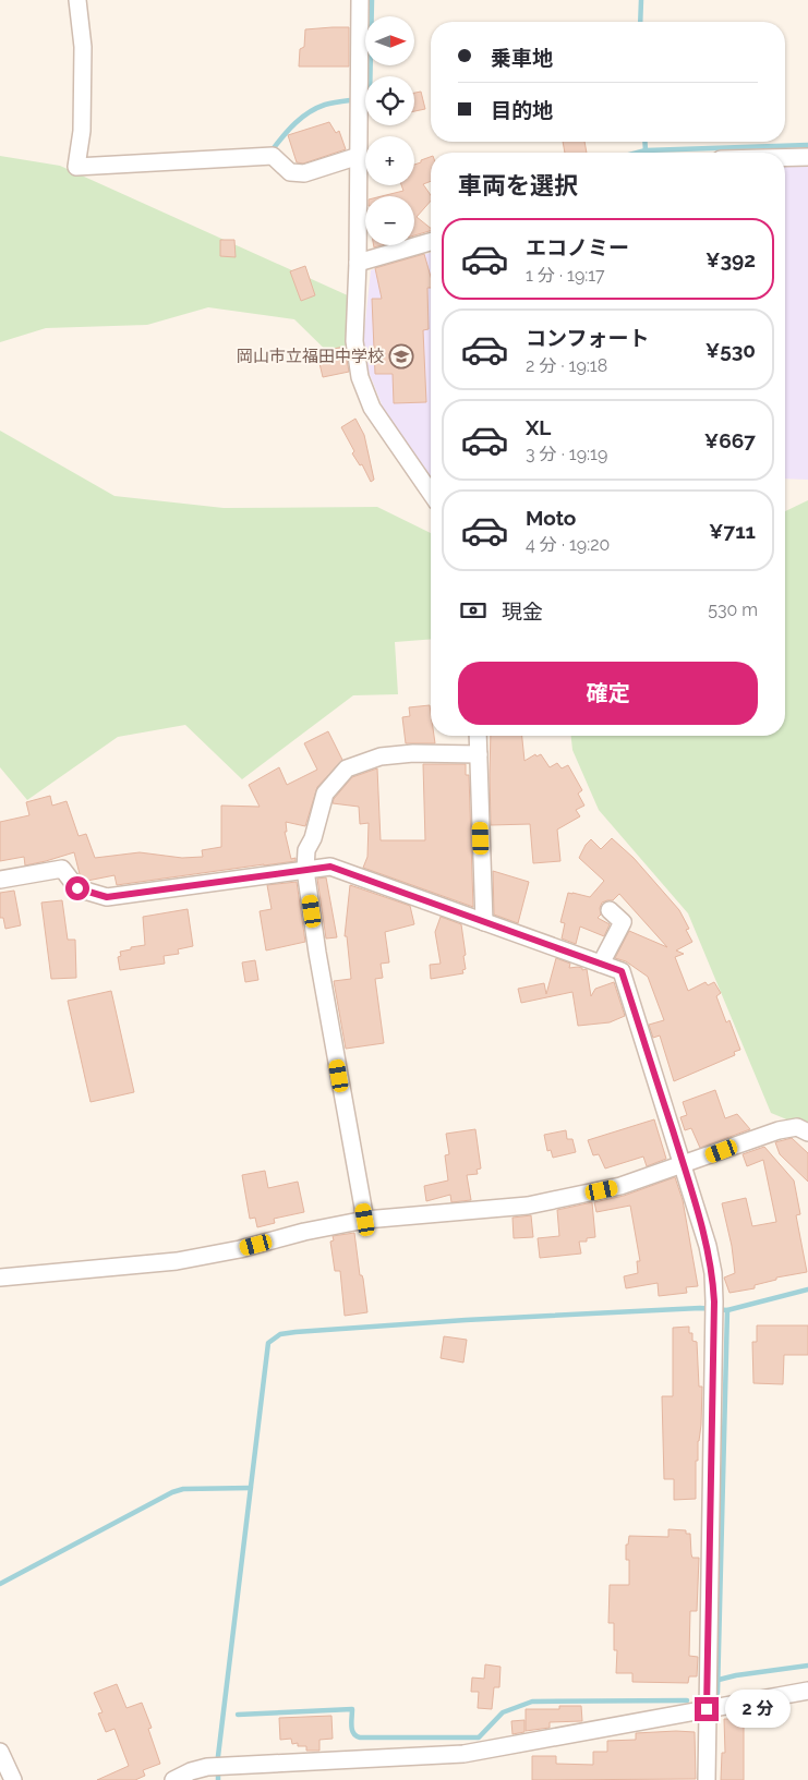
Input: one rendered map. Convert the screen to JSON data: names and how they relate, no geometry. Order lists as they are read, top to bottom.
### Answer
{
  "places": {
    "school or university": ["岡山市立福田中学校"]
  },
  "north": "right",
  "page": {
    "map_buttons": ["+", "−"],
    "banner": ["乗車地", "目的地"],
    "heading": "車両を選択",
    "list": [
      {
        "name": "エコノミー",
        "note": "1 分 · 19:17",
        "value": "¥392"
      },
      {
        "name": "コンフォート",
        "note": "2 分 · 19:18",
        "value": "¥530"
      },
      {
        "name": "XL",
        "note": "3 分 · 19:19",
        "value": "¥667"
      },
      {
        "name": "Moto",
        "note": "4 分 · 19:20",
        "value": "¥711"
      }
    ],
    "pay": ["現金", "530 m"],
    "buttons": "確定",
    "bubble": "2 分"
  }
}
